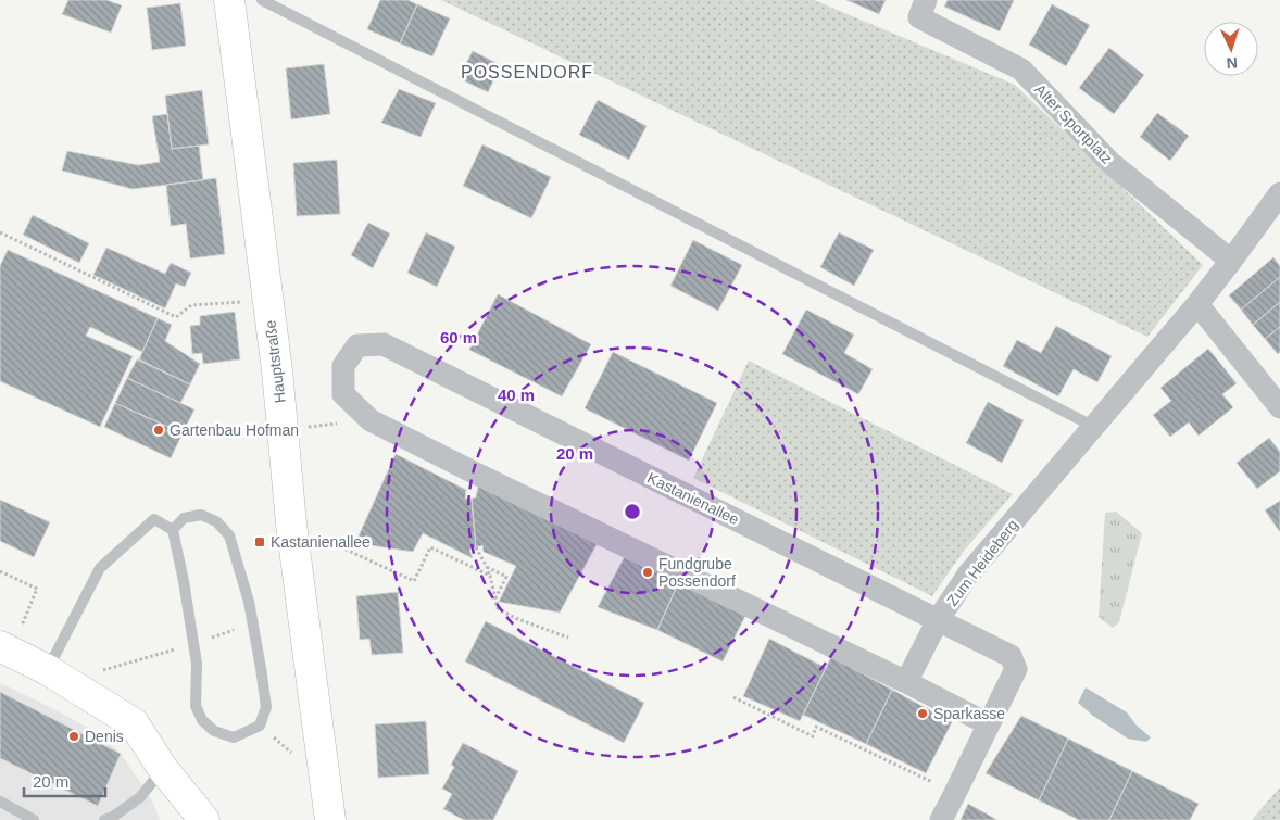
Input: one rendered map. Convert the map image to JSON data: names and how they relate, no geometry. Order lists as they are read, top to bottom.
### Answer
{
  "streets": {
    "main road": ["Hauptstraße"],
    "street": ["Alter Sportplatz", "Kastanienallee", "Zum Heideberg"]
  },
  "crossings": [
    ["Alter Sportplatz", "Zum Heideberg"],
    ["Kastanienallee", "Zum Heideberg"]
  ],
  "districts": ["POSSENDORF"],
  "places": {
    "other": [
      "Gartenbau Hofman",
      "Fundgrube Possendorf",
      "Sparkasse",
      "Denis"
    ],
    "transit": ["Kastanienallee"]
  },
  "scale_bar": "20 m",
  "north": "bottom",
  "rings": ["60 m", "40 m", "20 m"]
}
